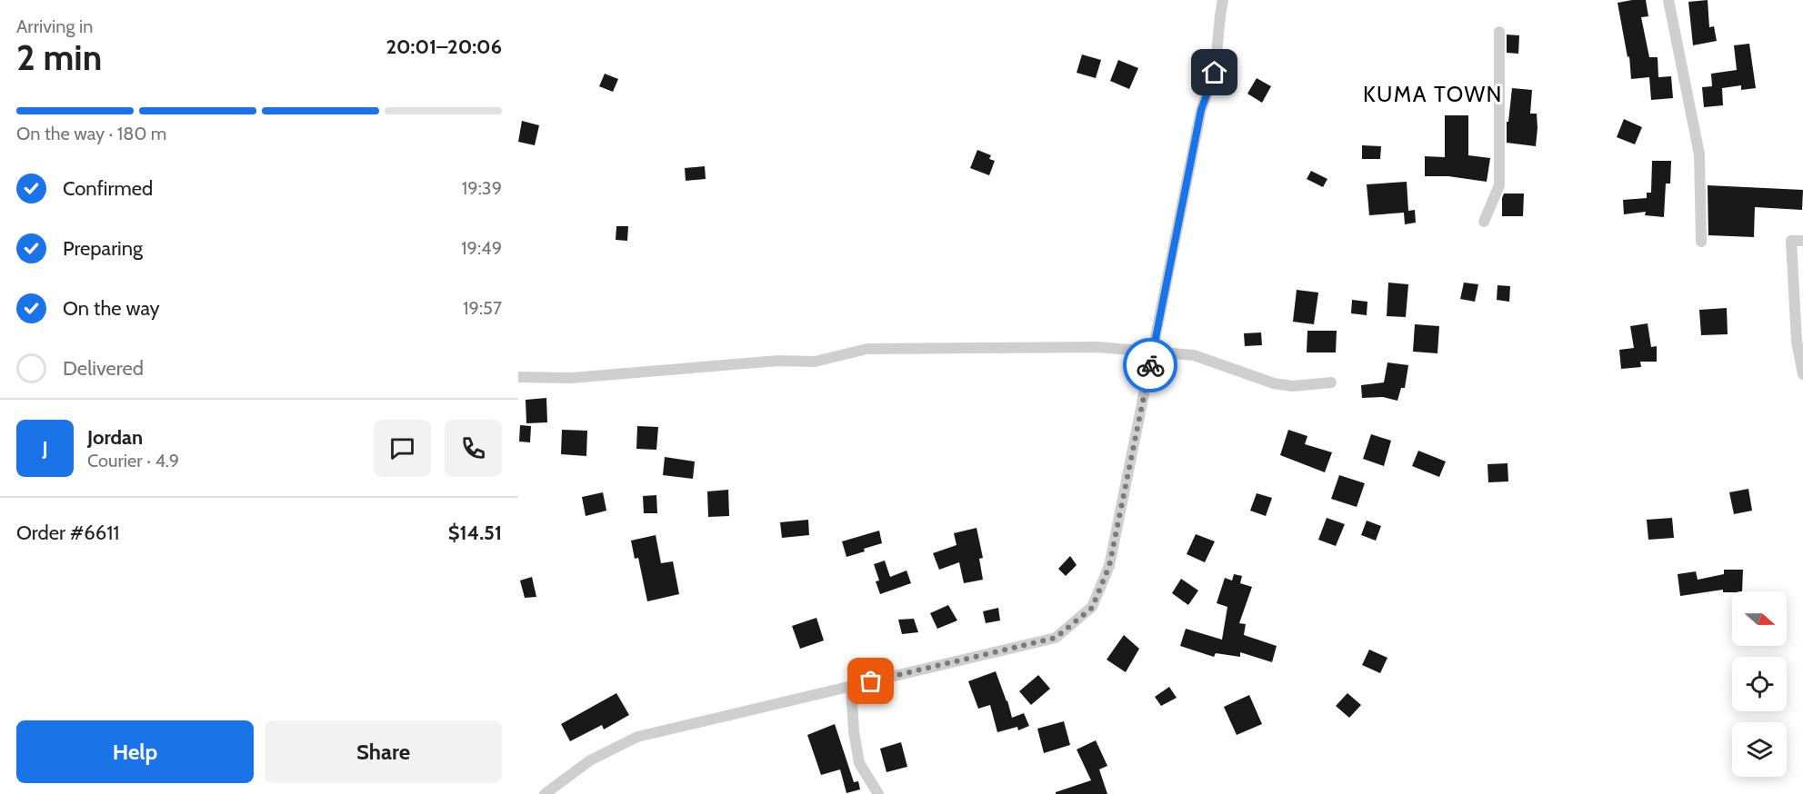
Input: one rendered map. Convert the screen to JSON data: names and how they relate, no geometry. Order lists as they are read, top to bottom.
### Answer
{
  "districts": ["KUMA TOWN"],
  "north": "right",
  "page": {
    "heading": ["2 min", "Arriving in", "20:01–20:06"],
    "panel": [
      "Jordan",
      "Courier · 4.9",
      "Order #6611",
      "$14.51"
    ],
    "bar": "On the way · 180 m",
    "list": [
      ["Confirmed", "19:39"],
      ["Preparing", "19:49"],
      ["On the way", "19:57"],
      "Delivered"
    ],
    "round": "J",
    "buttons": ["Help", "Share"]
  }
}
